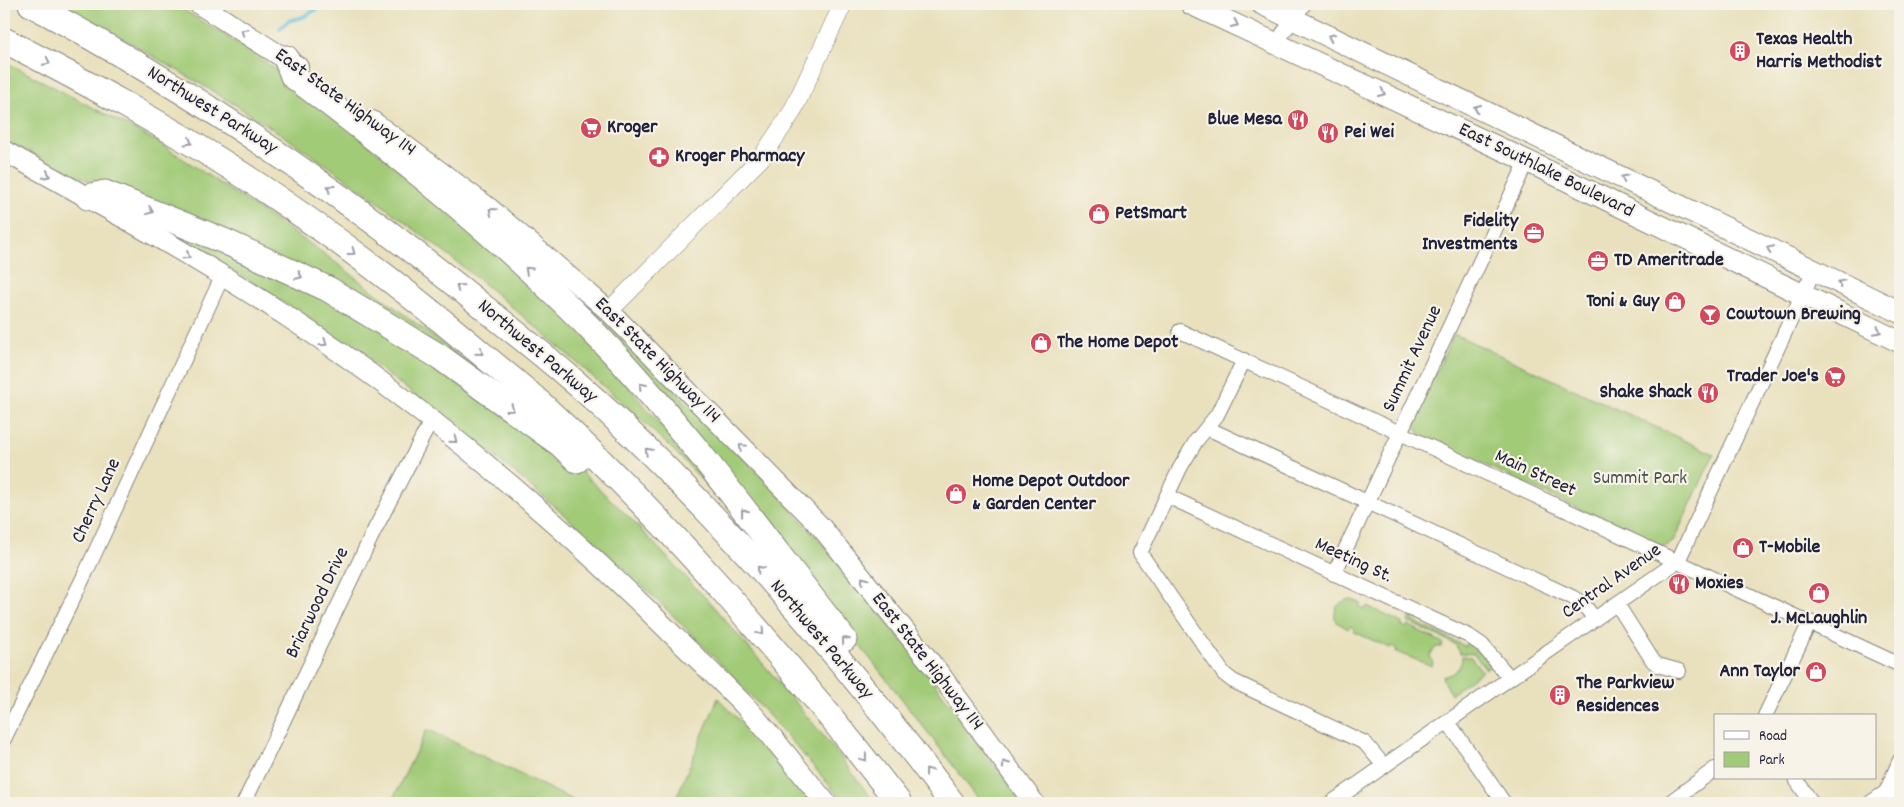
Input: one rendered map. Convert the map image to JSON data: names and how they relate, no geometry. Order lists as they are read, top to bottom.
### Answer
{
  "streets": {
    "highway": ["Northwest Parkway"],
    "main road": ["East State Highway 114", "East Southlake Boulevard"],
    "street": [
      "Summit Avenue",
      "Main Street",
      "Cherry Lane",
      "Meeting St.",
      "Central Avenue",
      "Briarwood Drive"
    ]
  },
  "crossings": [
    ["East Southlake Boulevard", "Summit Avenue"],
    ["East Southlake Boulevard", "Central Avenue"],
    ["Summit Avenue", "Main Street"],
    ["Summit Avenue", "Meeting St."],
    ["Main Street", "Central Avenue"],
    ["Meeting St.", "Central Avenue"]
  ],
  "one_way": ["East State Highway 114"],
  "parks": ["Summit Park"],
  "places": {
    "building": ["Texas Health Harris Methodist", "The Parkview Residences"],
    "restaurant": [
      "Blue Mesa",
      "Pei Wei",
      "Shake Shack",
      "Moxies"
    ],
    "supermarket": ["Kroger", "Trader Joe's"],
    "pharmacy": ["Kroger Pharmacy"],
    "shop": [
      "PetSmart",
      "Toni & Guy",
      "The Home Depot",
      "Home Depot Outdoor & Garden Center",
      "T-Mobile",
      "J. McLaughlin",
      "Ann Taylor"
    ],
    "office": ["Fidelity Investments", "TD Ameritrade"],
    "bar": ["Cowtown Brewing"]
  },
  "legend": ["Road", "Park"]
}
